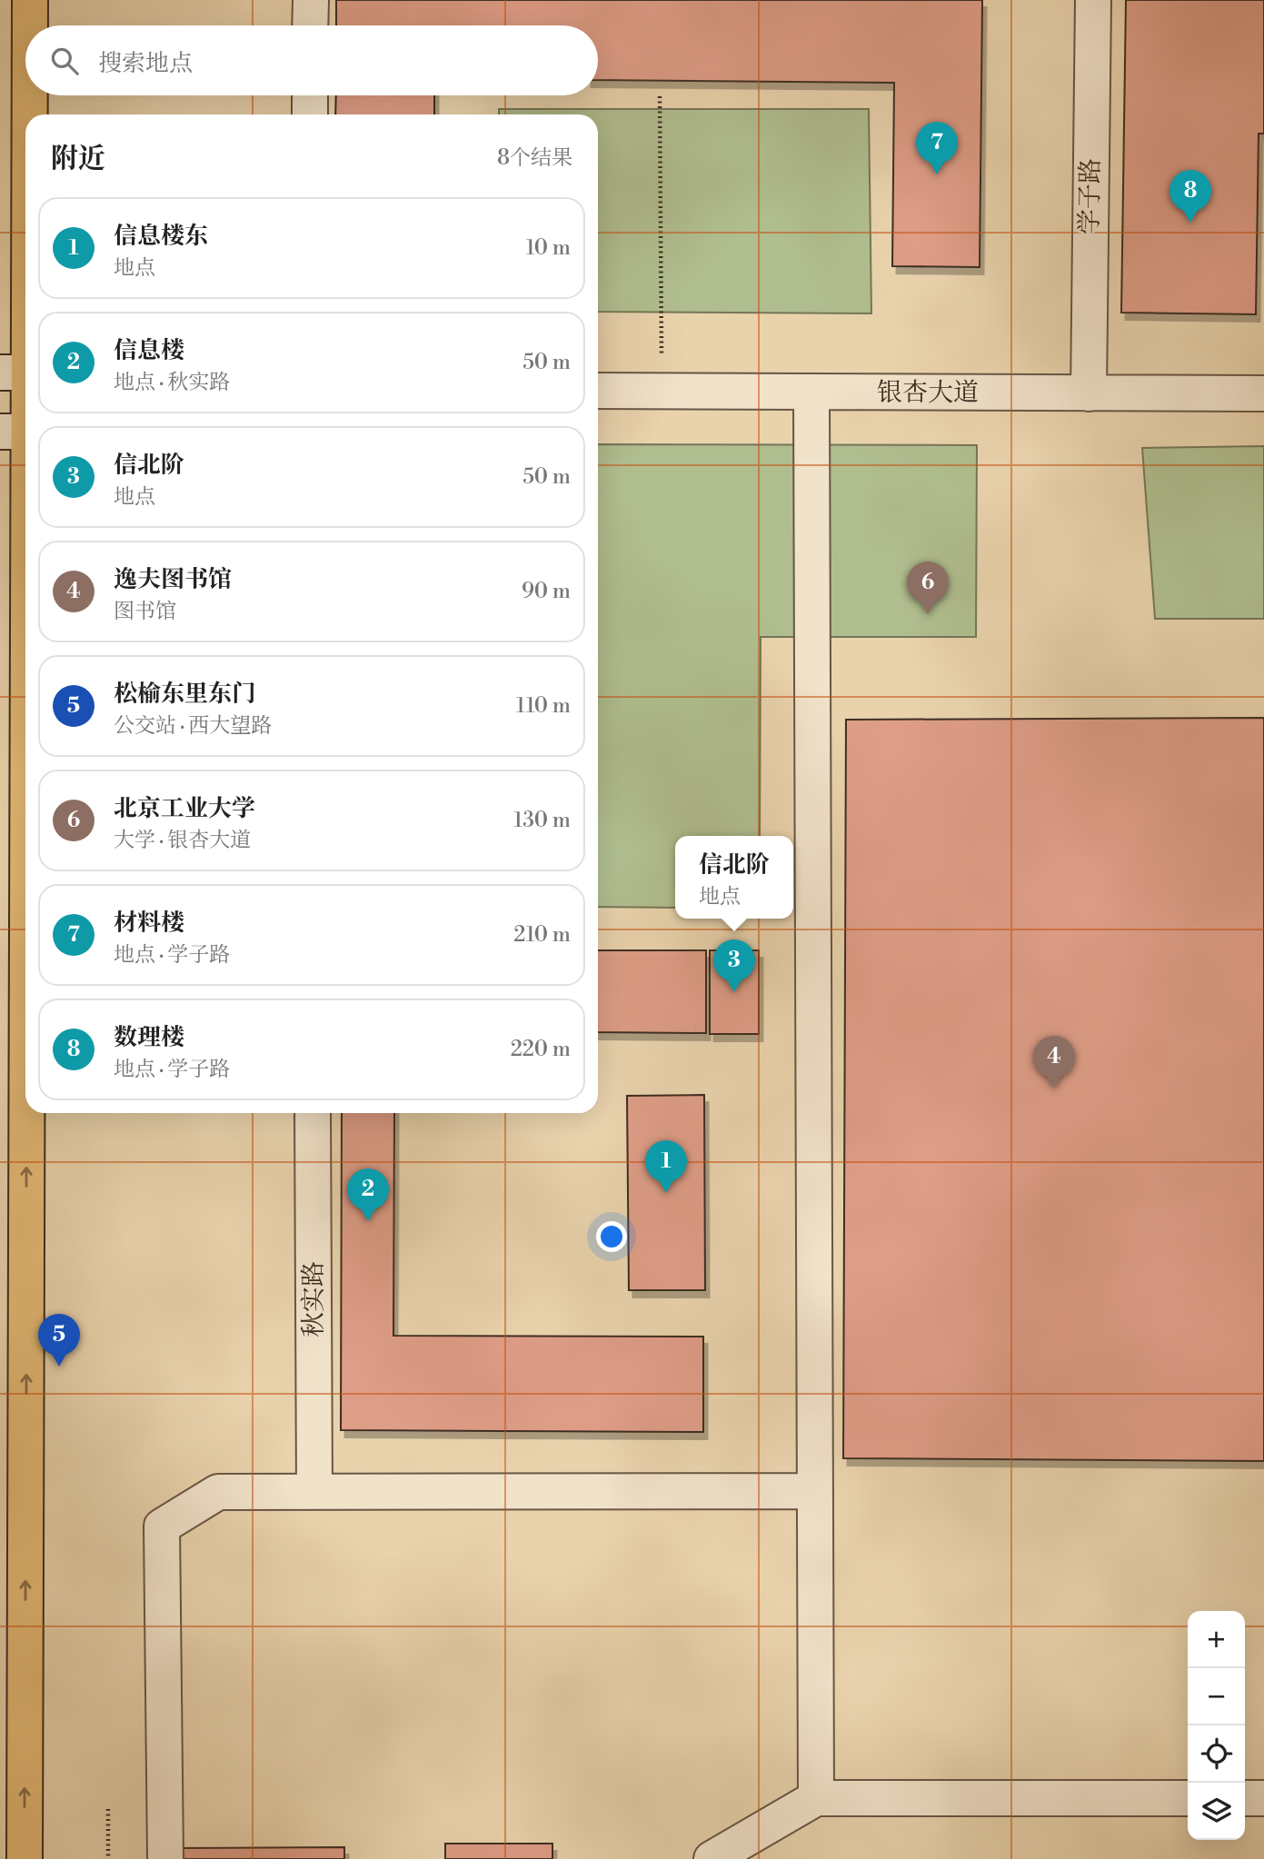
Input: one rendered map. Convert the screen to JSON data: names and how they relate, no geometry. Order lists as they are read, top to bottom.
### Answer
{
  "streets": {
    "street": ["学子路", "银杏大道", "秋实路"]
  },
  "crossings": [
    ["学子路", "银杏大道"]
  ],
  "page": {
    "search": "搜索地点",
    "heading": ["附近", "8个结果"],
    "pins": [
      "7",
      "8",
      "6",
      "3",
      "4",
      "1",
      "2",
      "5"
    ],
    "list": [
      {
        "mark": "1",
        "name": "信息楼东",
        "note": "地点",
        "value": "10 m"
      },
      {
        "mark": "2",
        "name": "信息楼",
        "note": "地点 · 秋实路",
        "value": "50 m"
      },
      {
        "mark": "3",
        "name": "信北阶",
        "note": "地点",
        "value": "50 m"
      },
      {
        "mark": "4",
        "name": "逸夫图书馆",
        "note": "图书馆",
        "value": "90 m"
      },
      {
        "mark": "5",
        "name": "松榆东里东门",
        "note": "公交站 · 西大望路",
        "value": "110 m"
      },
      {
        "mark": "6",
        "name": "北京工业大学",
        "note": "大学 · 银杏大道",
        "value": "130 m"
      },
      {
        "mark": "7",
        "name": "材料楼",
        "note": "地点 · 学子路",
        "value": "210 m"
      },
      {
        "mark": "8",
        "name": "数理楼",
        "note": "地点 · 学子路",
        "value": "220 m"
      }
    ],
    "popup": ["信北阶", "地点"],
    "map_buttons": ["+", "−"]
  }
}
